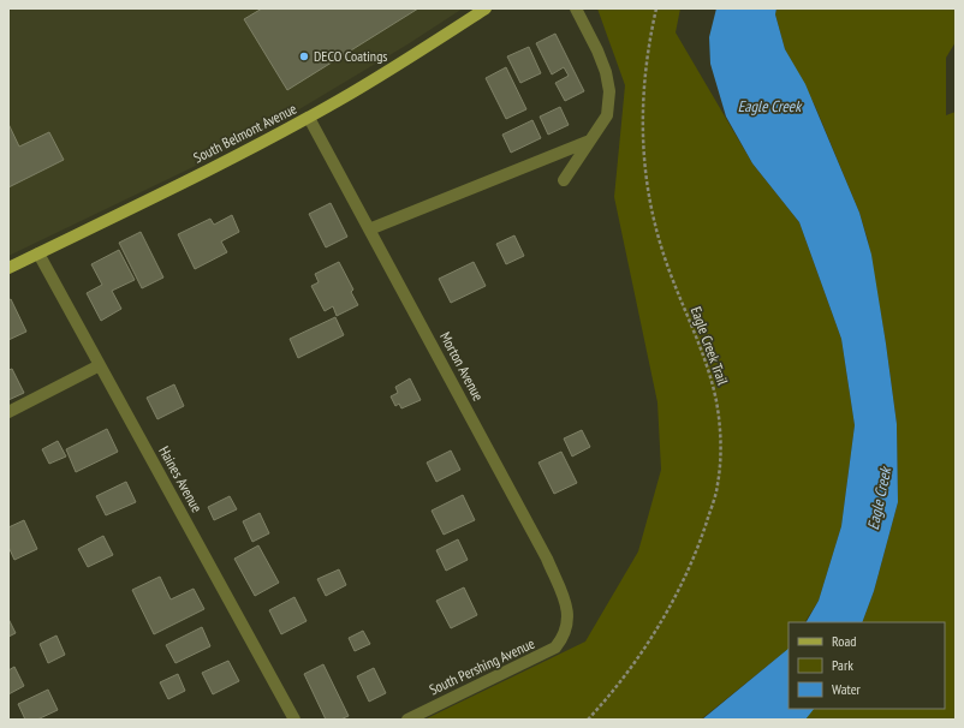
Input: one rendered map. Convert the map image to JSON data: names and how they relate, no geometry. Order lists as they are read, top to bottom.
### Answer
{
  "streets": {
    "main road": ["South Belmont Avenue"],
    "street": ["Morton Avenue", "Haines Avenue", "South Pershing Avenue"],
    "path": ["Eagle Creek Trail"]
  },
  "crossings": [
    ["South Belmont Avenue", "Morton Avenue"],
    ["South Belmont Avenue", "Haines Avenue"],
    ["Morton Avenue", "South Pershing Avenue"]
  ],
  "water": ["Eagle Creek"],
  "places": ["DECO Coatings"],
  "legend": ["Road", "Park", "Water"]
}
